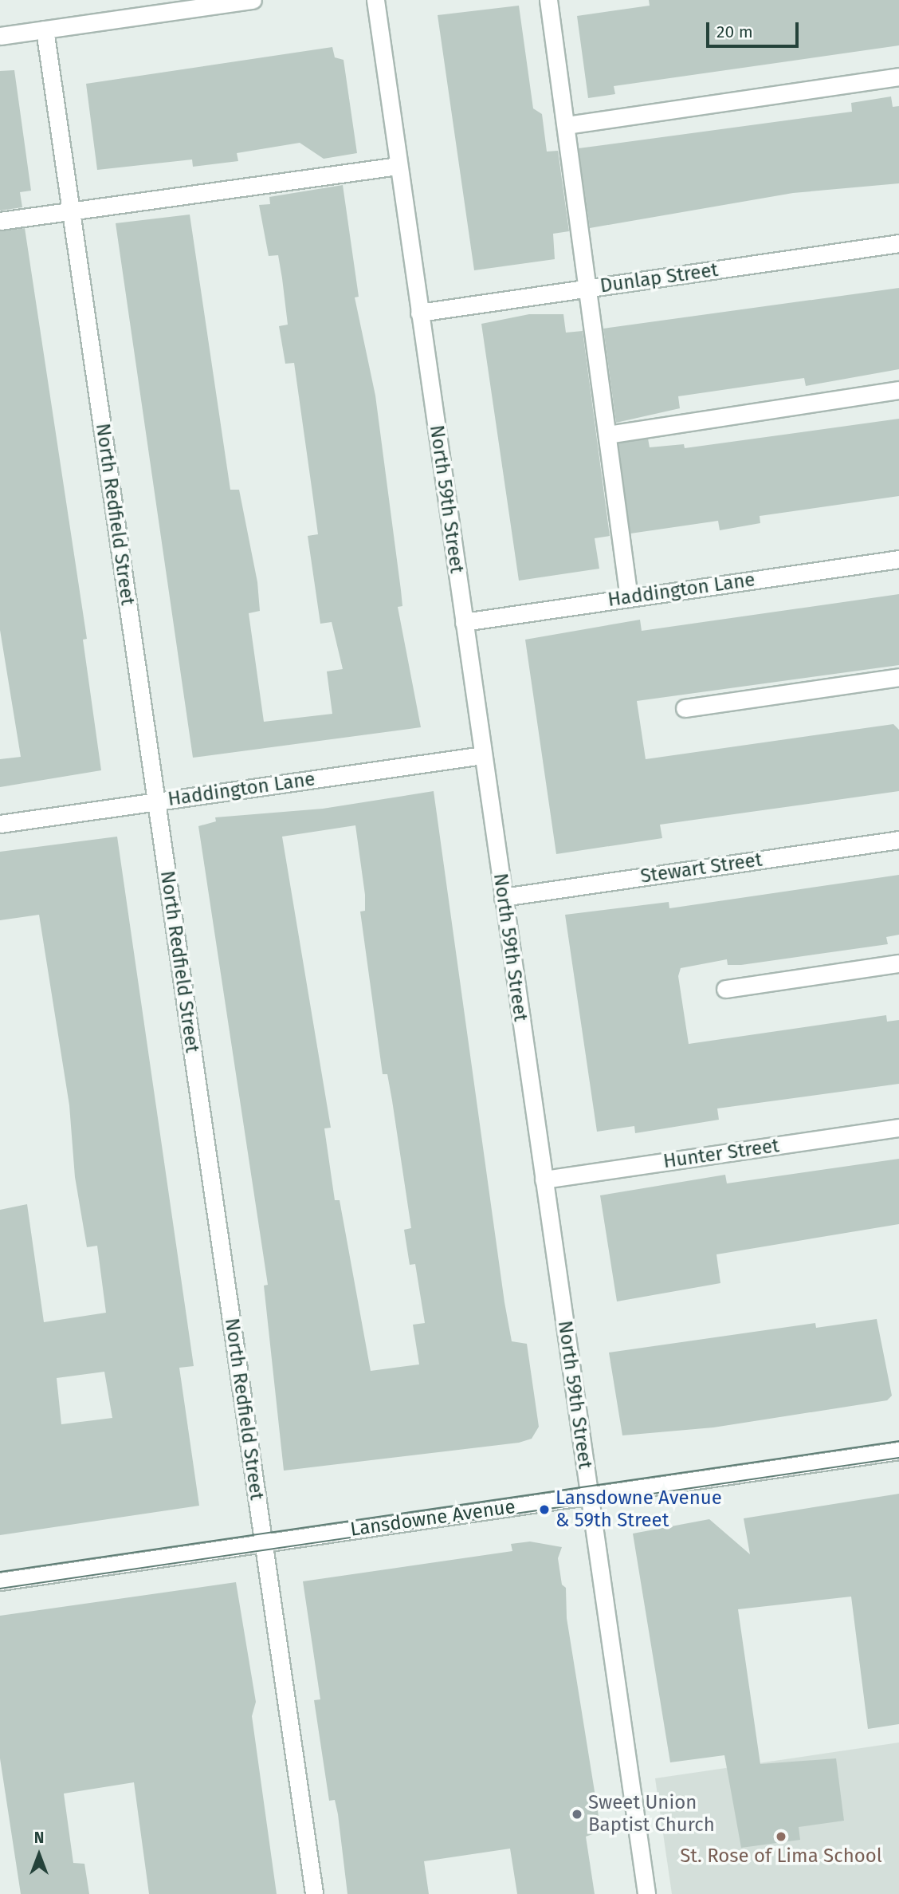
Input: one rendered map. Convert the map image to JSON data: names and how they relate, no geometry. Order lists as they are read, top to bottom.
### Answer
{
  "streets": {
    "street": [
      "Dunlap Street",
      "North 59th Street",
      "North Redfield Street",
      "Haddington Lane",
      "Stewart Street",
      "Hunter Street",
      "Lansdowne Avenue"
    ]
  },
  "crossings": [
    ["Dunlap Street", "North 59th Street"],
    ["North 59th Street", "Haddington Lane"],
    ["North 59th Street", "Stewart Street"],
    ["North 59th Street", "Hunter Street"],
    ["North 59th Street", "Lansdowne Avenue"],
    ["North Redfield Street", "Haddington Lane"],
    ["North Redfield Street", "Lansdowne Avenue"]
  ],
  "places": ["Lansdowne Avenue & 59th Street", "Sweet Union Baptist Church", "St. Rose of Lima School"],
  "scale_bar": "20 m",
  "north": "top"
}
